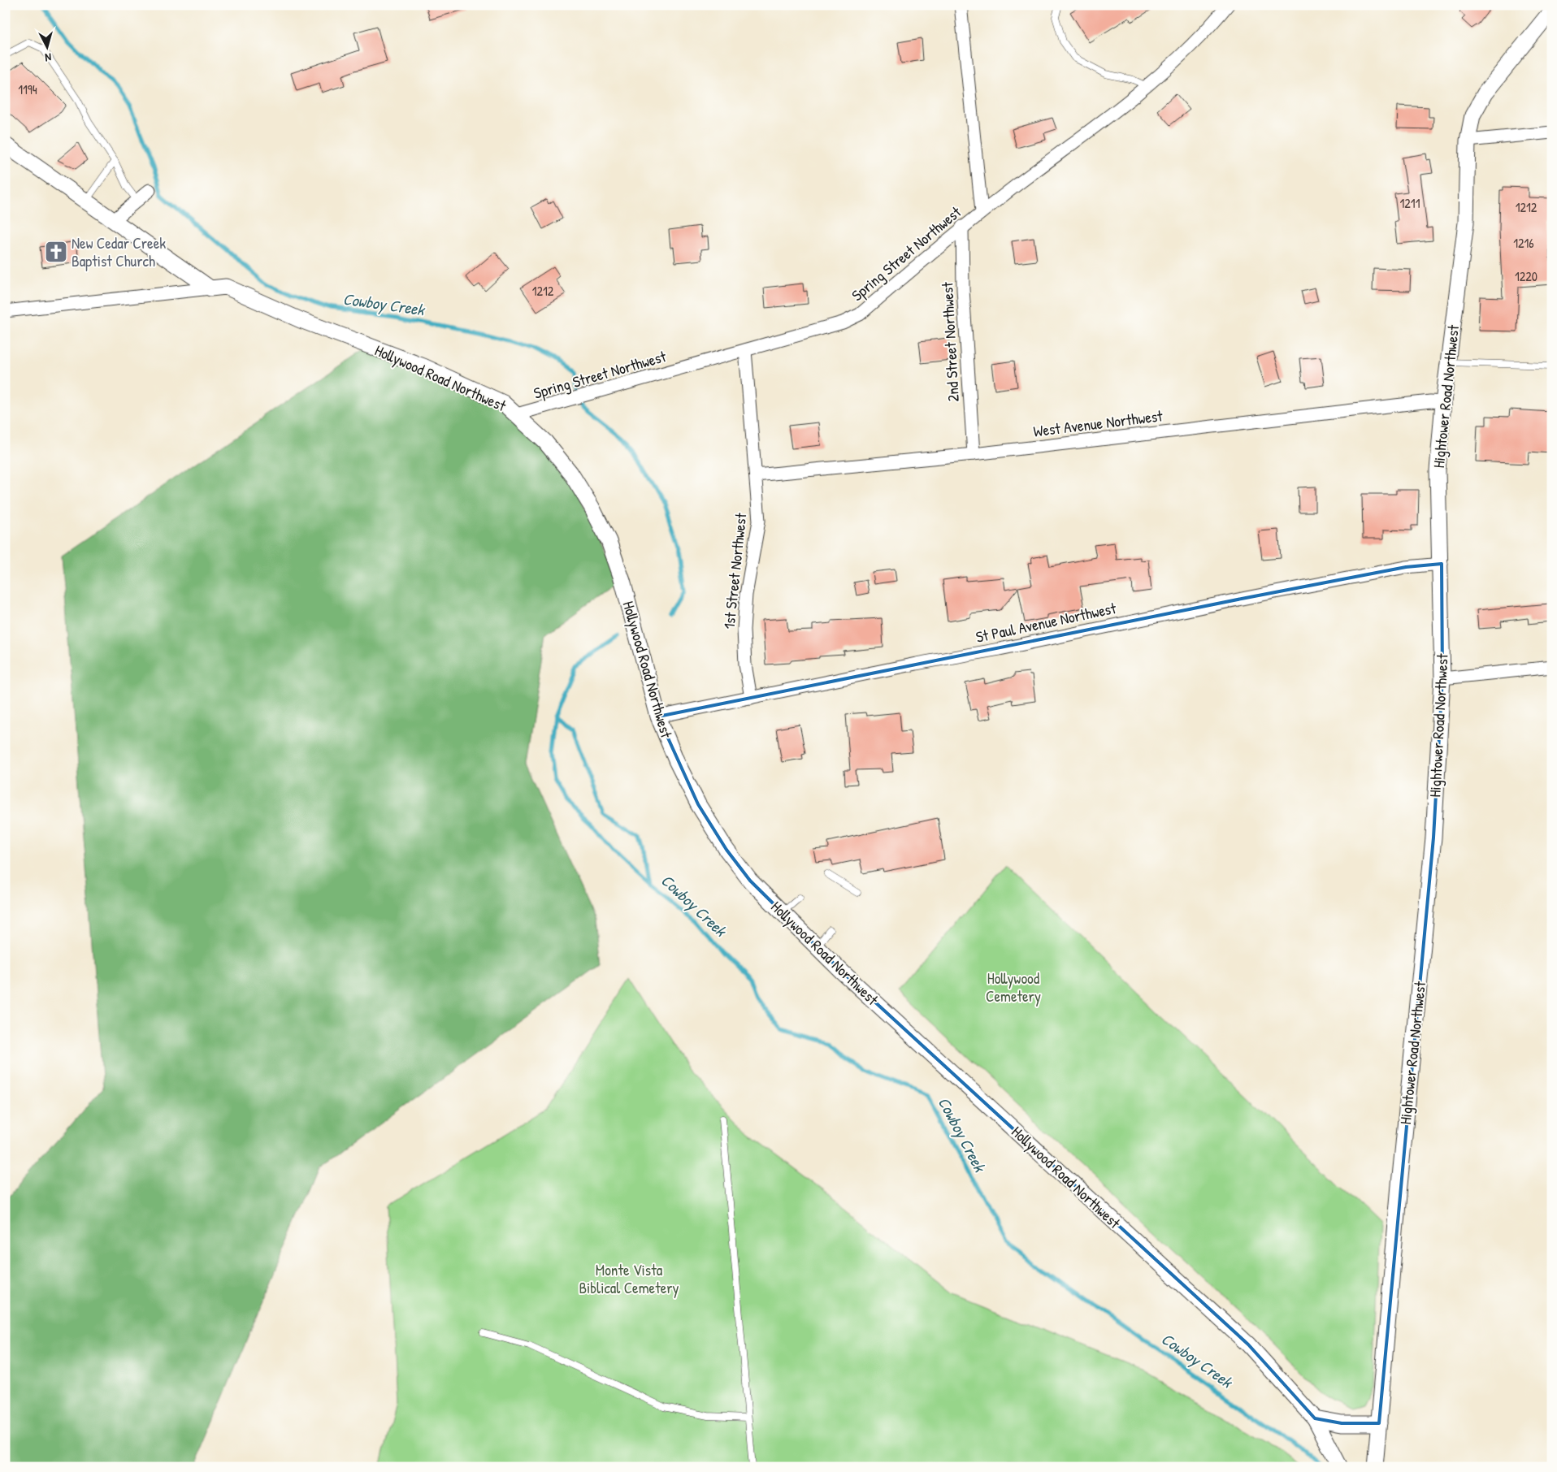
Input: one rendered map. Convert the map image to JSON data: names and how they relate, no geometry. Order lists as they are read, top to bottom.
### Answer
{
  "streets": {
    "street": [
      "Spring Street Northwest",
      "2nd Street Northwest",
      "Hollywood Road Northwest",
      "Hightower Road Northwest",
      "West Avenue Northwest",
      "1st Street Northwest",
      "St Paul Avenue Northwest"
    ]
  },
  "crossings": [
    ["Spring Street Northwest", "2nd Street Northwest"],
    ["Spring Street Northwest", "Hollywood Road Northwest"],
    ["Spring Street Northwest", "1st Street Northwest"],
    ["2nd Street Northwest", "West Avenue Northwest"],
    ["Hollywood Road Northwest", "St Paul Avenue Northwest"],
    ["Hightower Road Northwest", "West Avenue Northwest"],
    ["Hightower Road Northwest", "St Paul Avenue Northwest"],
    ["West Avenue Northwest", "1st Street Northwest"],
    ["1st Street Northwest", "St Paul Avenue Northwest"]
  ],
  "water": ["Cowboy Creek"],
  "parks": ["Hollywood Cemetery", "Monte Vista Biblical Cemetery"],
  "places": {
    "church": ["New Cedar Creek Baptist Church"]
  },
  "house_numbers": [
    "1194",
    "1211",
    "1212",
    "1216",
    "1220",
    "1212"
  ],
  "north": "bottom"
}
